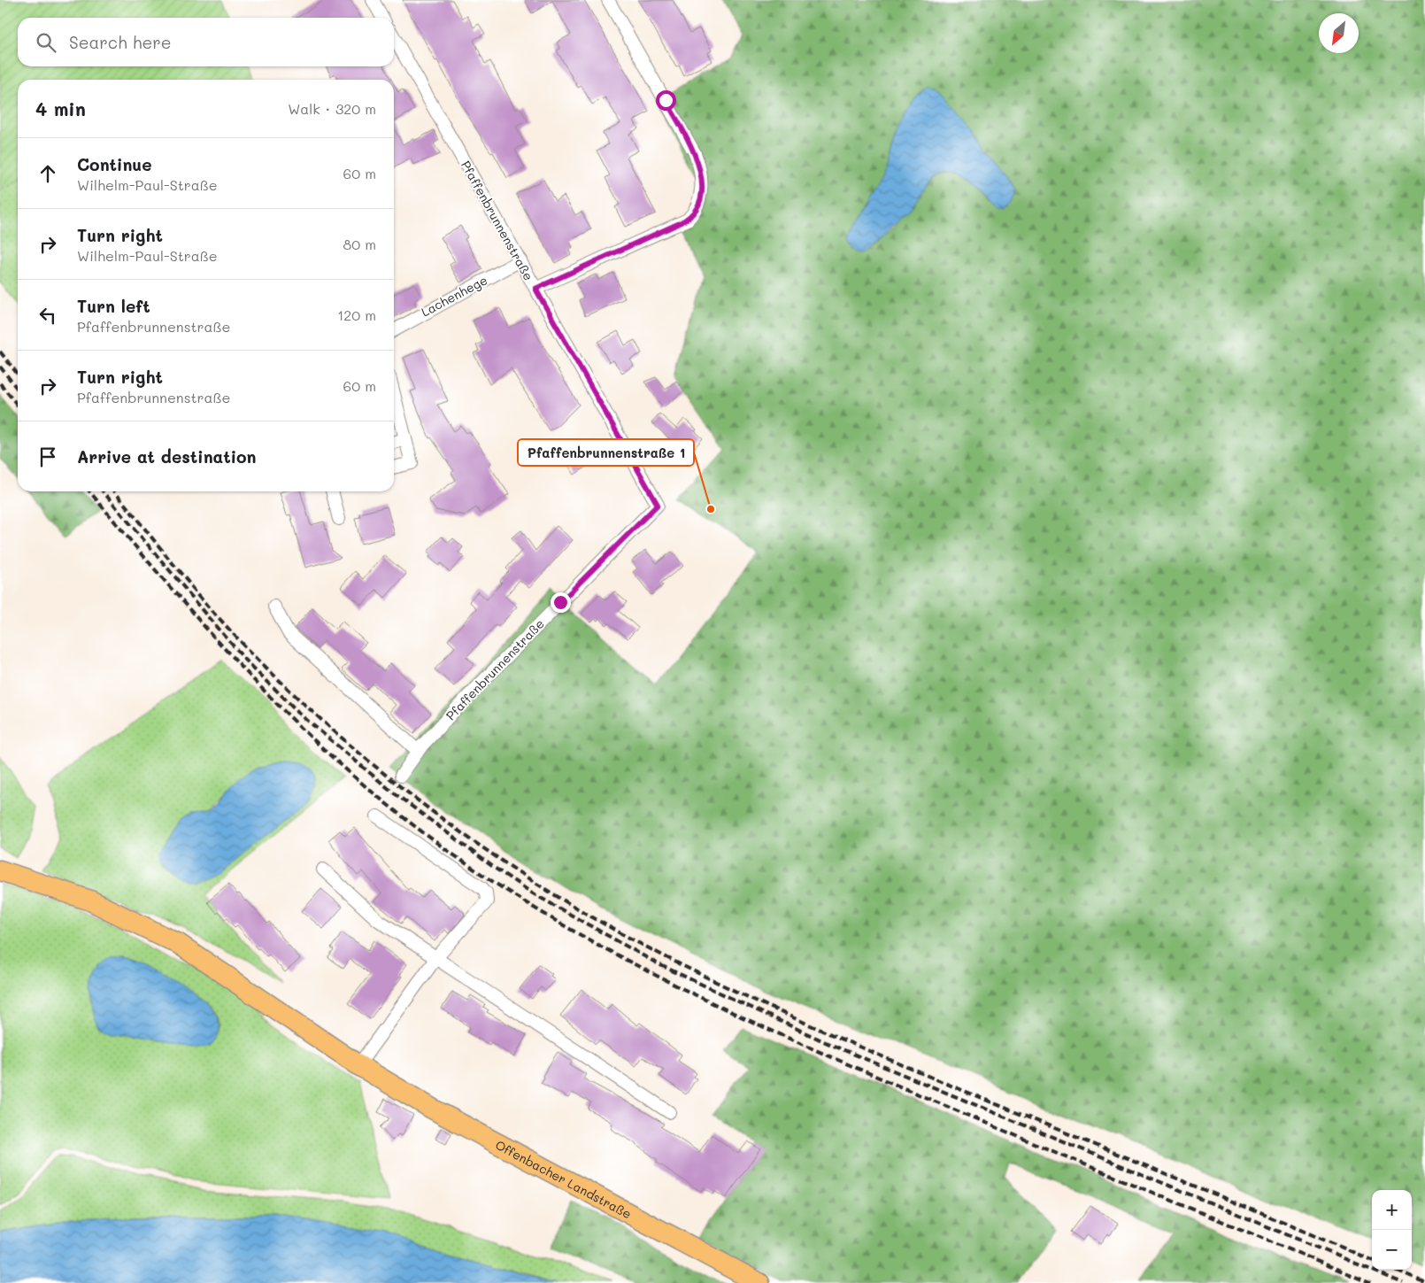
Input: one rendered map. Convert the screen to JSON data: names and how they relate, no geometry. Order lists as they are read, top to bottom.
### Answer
{
  "streets": {
    "main road": ["Offenbacher Landstraße"],
    "street": ["Pfaffenbrunnenstraße", "Lachenhege"]
  },
  "crossings": [
    ["Pfaffenbrunnenstraße", "Lachenhege"]
  ],
  "places": ["Pfaffenbrunnenstraße 1"],
  "north": "bottom left",
  "page": {
    "search": "Search here",
    "heading": ["4 min", "Walk · 320 m"],
    "list": [
      ["Continue", "Wilhelm-Paul-Straße", "60 m"],
      ["Turn right", "Wilhelm-Paul-Straße", "80 m"],
      ["Turn left", "Pfaffenbrunnenstraße", "120 m"],
      ["Turn right", "Pfaffenbrunnenstraße", "60 m"],
      "Arrive at destination"
    ],
    "map_buttons": ["+", "−"]
  }
}
